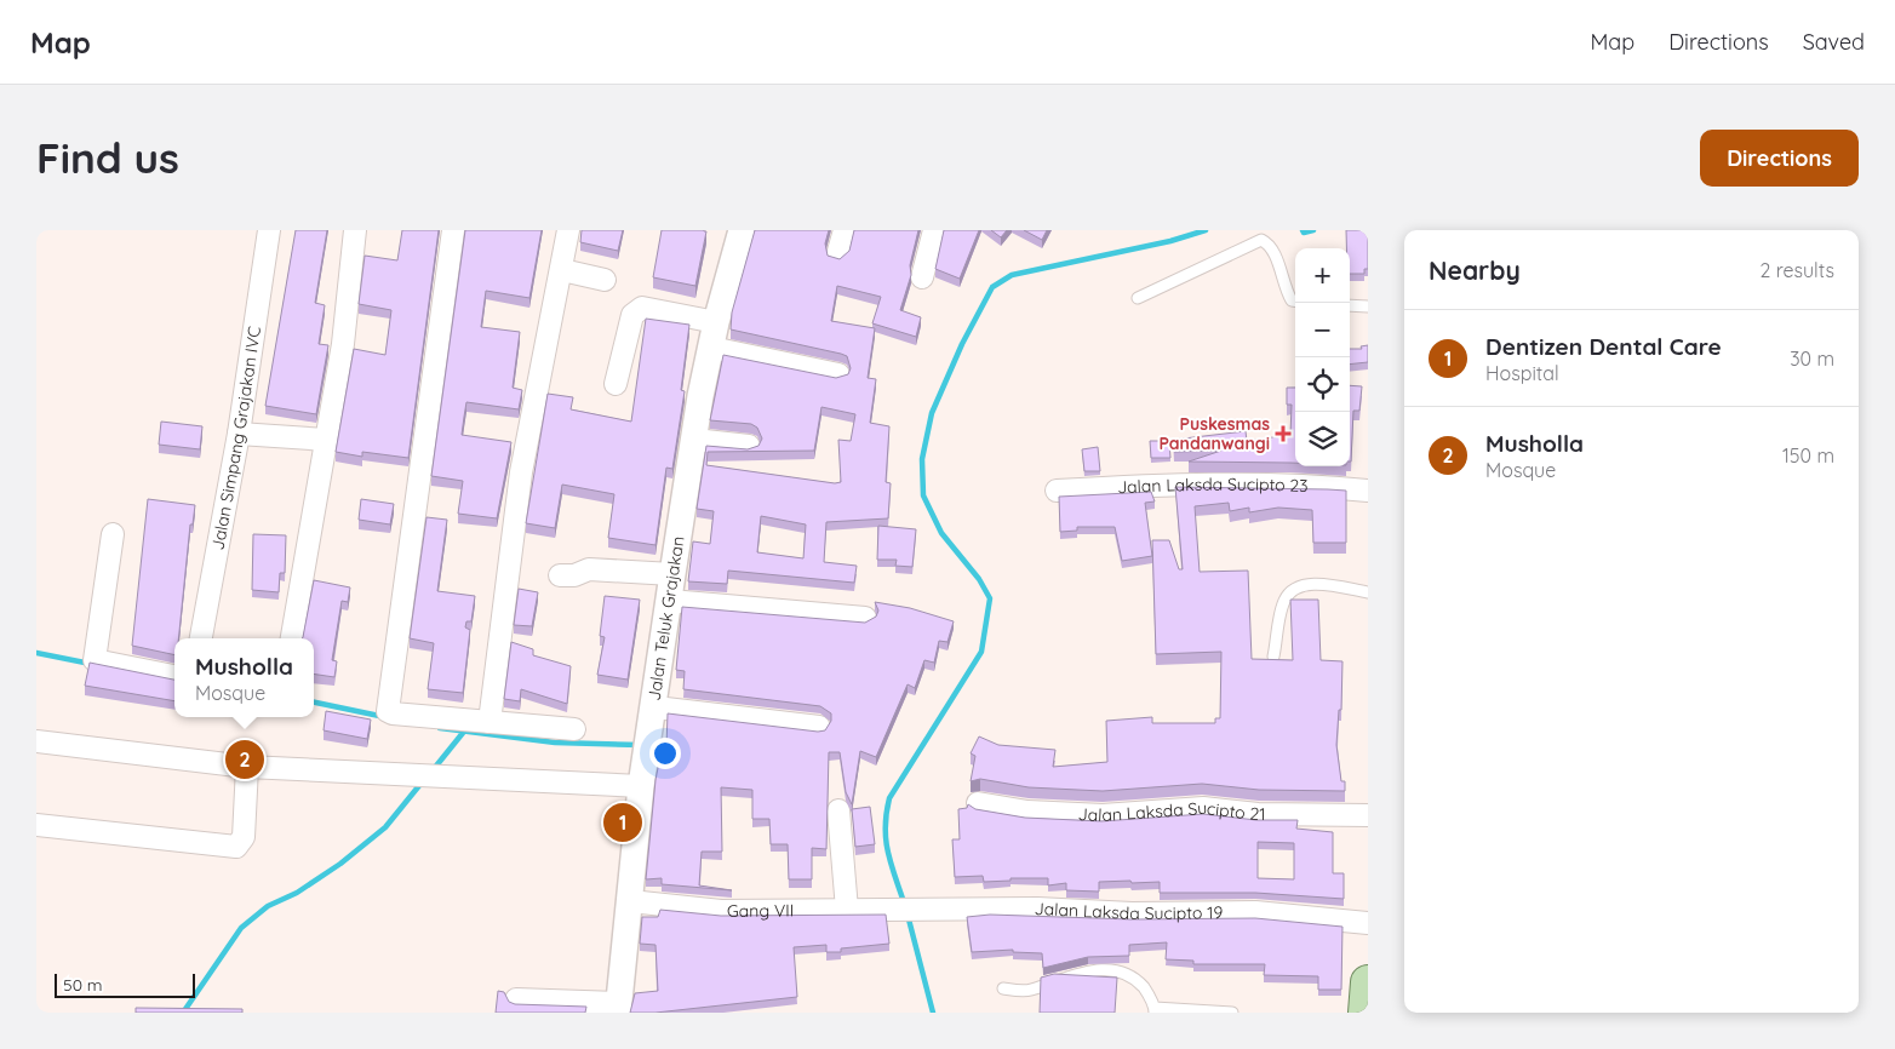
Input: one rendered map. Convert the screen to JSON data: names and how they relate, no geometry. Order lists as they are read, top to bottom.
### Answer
{
  "streets": {
    "street": [
      "Jalan Simpang Grajakan IVC",
      "Jalan Laksda Sucipto 23",
      "Jalan Teluk Grajakan",
      "Jalan Laksda Sucipto 21",
      "Gang VII",
      "Jalan Laksda Sucipto 19"
    ]
  },
  "crossings": [
    ["Jalan Teluk Grajakan", "Gang VII"],
    ["Gang VII", "Jalan Laksda Sucipto 19"]
  ],
  "places": {
    "health": ["Puskesmas Pandanwangi"]
  },
  "scale_bar": "50 m",
  "page": {
    "header": "Map",
    "nav": ["Map", "Directions", "Saved"],
    "buttons": "Directions",
    "title": "Find us",
    "heading": ["Nearby", "2 results"],
    "map_buttons": ["+", "−"],
    "list": [
      {
        "mark": "1",
        "name": "Dentizen Dental Care",
        "note": "Hospital",
        "value": "30 m"
      },
      {
        "mark": "2",
        "name": "Musholla",
        "note": "Mosque",
        "value": "150 m"
      }
    ],
    "popup": ["Musholla", "Mosque"],
    "pins": ["2", "1"],
    "scale": "50 m"
  }
}
